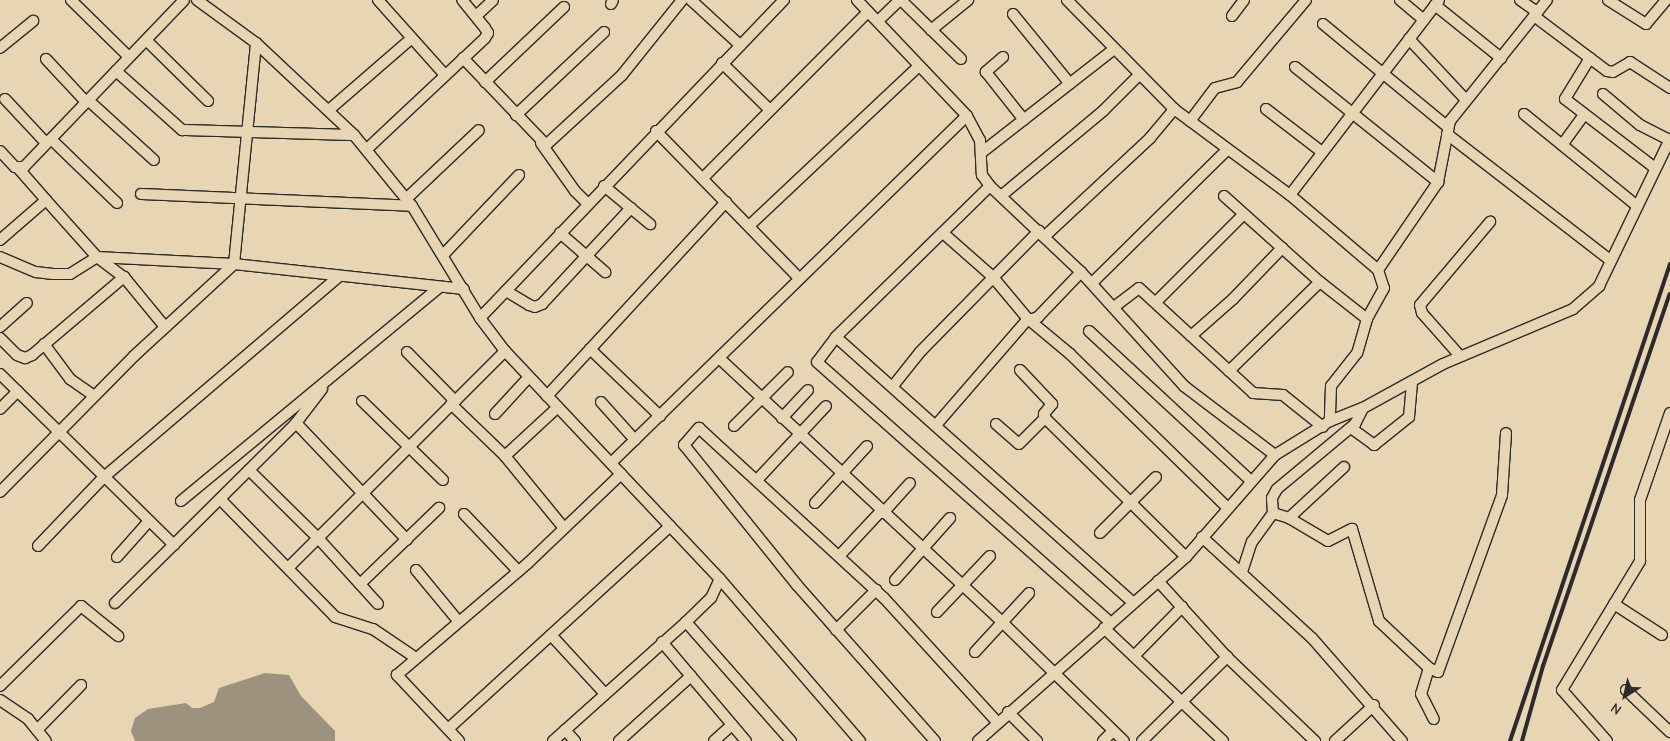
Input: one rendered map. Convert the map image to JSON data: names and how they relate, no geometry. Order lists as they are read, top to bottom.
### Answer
{
  "north": "bottom left"
}
